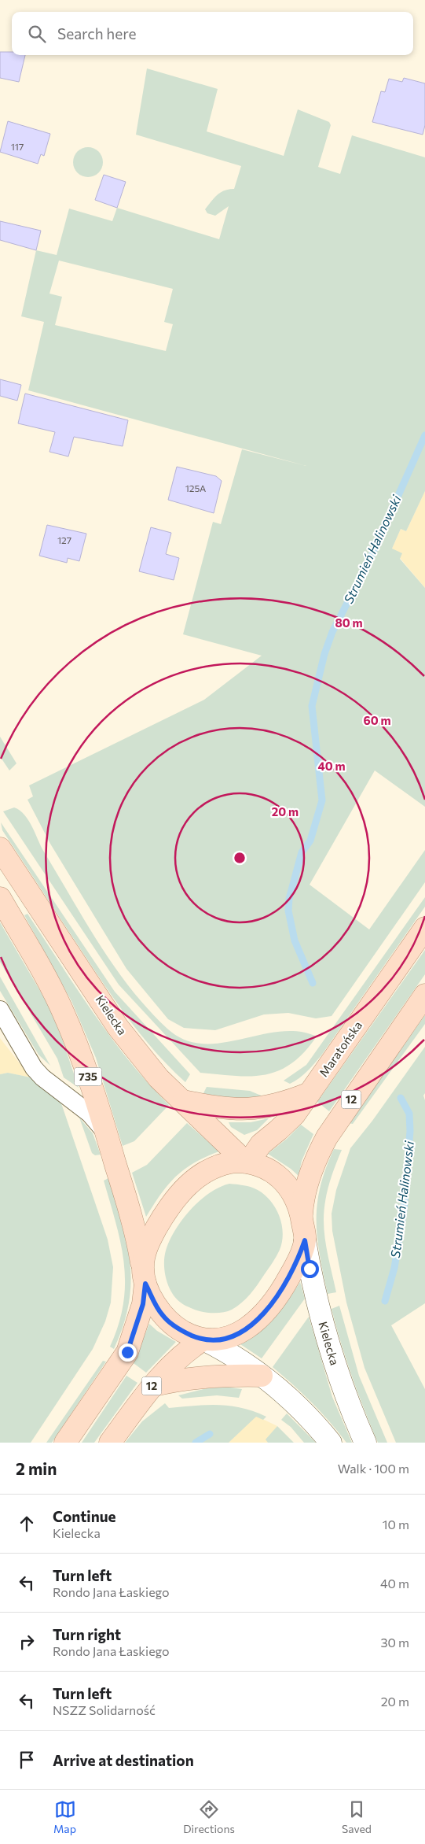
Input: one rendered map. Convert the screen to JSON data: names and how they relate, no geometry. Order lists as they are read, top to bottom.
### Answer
{
  "streets": {
    "main road": [
      "Kielecka",
      "Maratońska",
      "735",
      "12"
    ]
  },
  "crossings": [
    ["Kielecka", "Maratońska"],
    ["Kielecka", "12"],
    ["735", "12"]
  ],
  "water": ["Strumień Halinowski"],
  "house_numbers": ["117", "125A", "127"],
  "page": {
    "search": "Search here",
    "heading": ["2 min", "Walk · 100 m"],
    "list": [
      ["Continue", "Kielecka", "10 m"],
      ["Turn left", "Rondo Jana Łaskiego", "40 m"],
      ["Turn right", "Rondo Jana Łaskiego", "30 m"],
      ["Turn left", "NSZZ Solidarność", "20 m"],
      "Arrive at destination"
    ],
    "nav": ["Map", "Directions", "Saved"]
  },
  "rings": [
    "80 m",
    "60 m",
    "40 m",
    "20 m"
  ]
}
